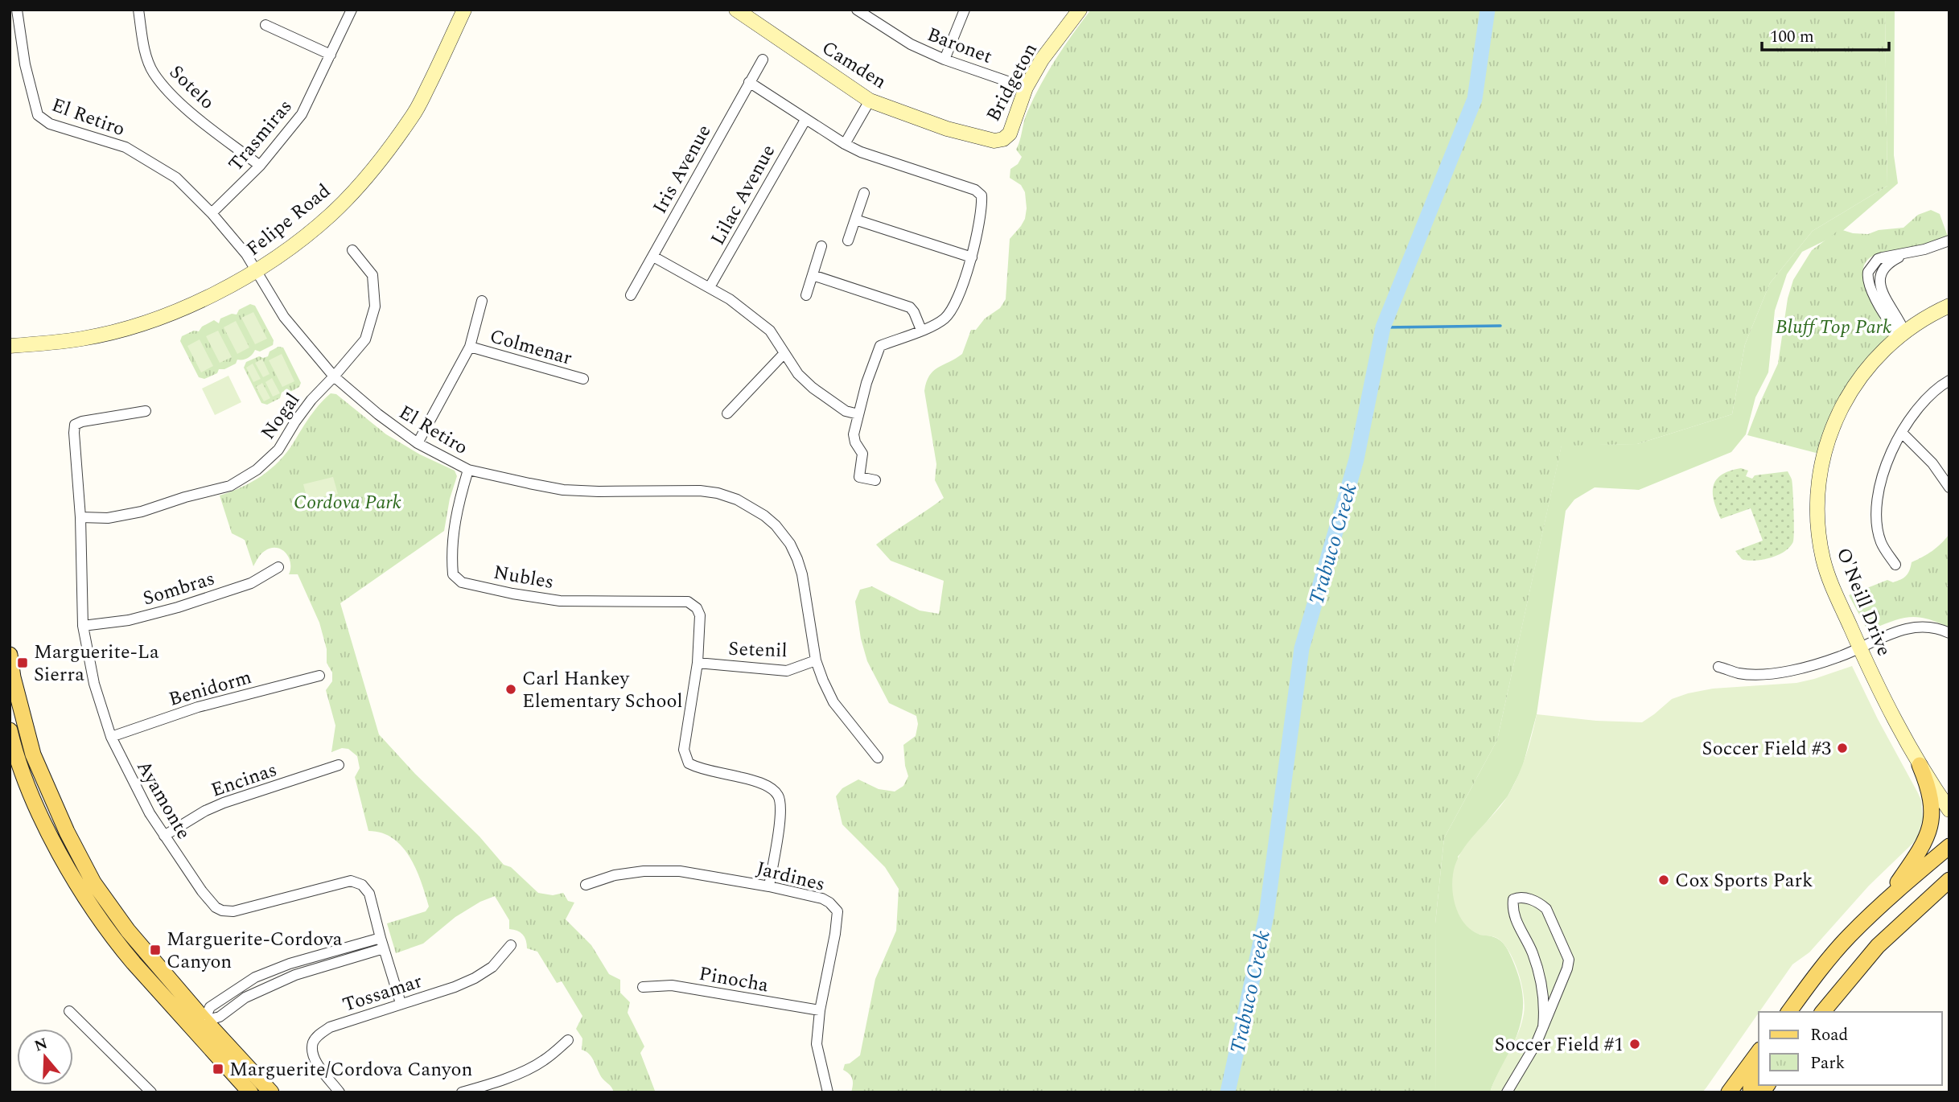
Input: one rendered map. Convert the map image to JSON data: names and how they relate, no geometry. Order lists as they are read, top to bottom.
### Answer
{
  "streets": {
    "main road": [
      "Camden",
      "Bridgeton",
      "Felipe Road",
      "O'Neill Drive"
    ],
    "street": [
      "Baronet",
      "Sotelo",
      "El Retiro",
      "Trasmiras",
      "Iris Avenue",
      "Lilac Avenue",
      "Colmenar",
      "Nogal",
      "Nubles",
      "Sombras",
      "Setenil",
      "Benidorm",
      "Encinas",
      "Ayamonte",
      "Jardines",
      "Pinocha",
      "Tossamar"
    ]
  },
  "crossings": [
    ["Baronet", "Bridgeton"],
    ["Camden", "Bridgeton"],
    ["Sotelo", "Trasmiras"],
    ["El Retiro", "Trasmiras"],
    ["El Retiro", "Felipe Road"],
    ["El Retiro", "Nogal"],
    ["El Retiro", "Nubles"],
    ["El Retiro", "Setenil"],
    ["Nogal", "Ayamonte"],
    ["Nubles", "Setenil"],
    ["Sombras", "Ayamonte"],
    ["Benidorm", "Ayamonte"],
    ["Encinas", "Ayamonte"],
    ["Ayamonte", "Tossamar"],
    ["Jardines", "Pinocha"]
  ],
  "water": ["Trabuco Creek"],
  "parks": ["Bluff Top Park", "Cordova Park"],
  "places": {
    "transit": ["Marguerite-La Sierra", "Marguerite-Cordova Canyon", "Marguerite/Cordova Canyon"],
    "other": [
      "Carl Hankey Elementary School",
      "Soccer Field #3",
      "Cox Sports Park",
      "Soccer Field #1"
    ]
  },
  "legend": ["Road", "Park"],
  "scale_bar": "100 m",
  "north": "top"
}
